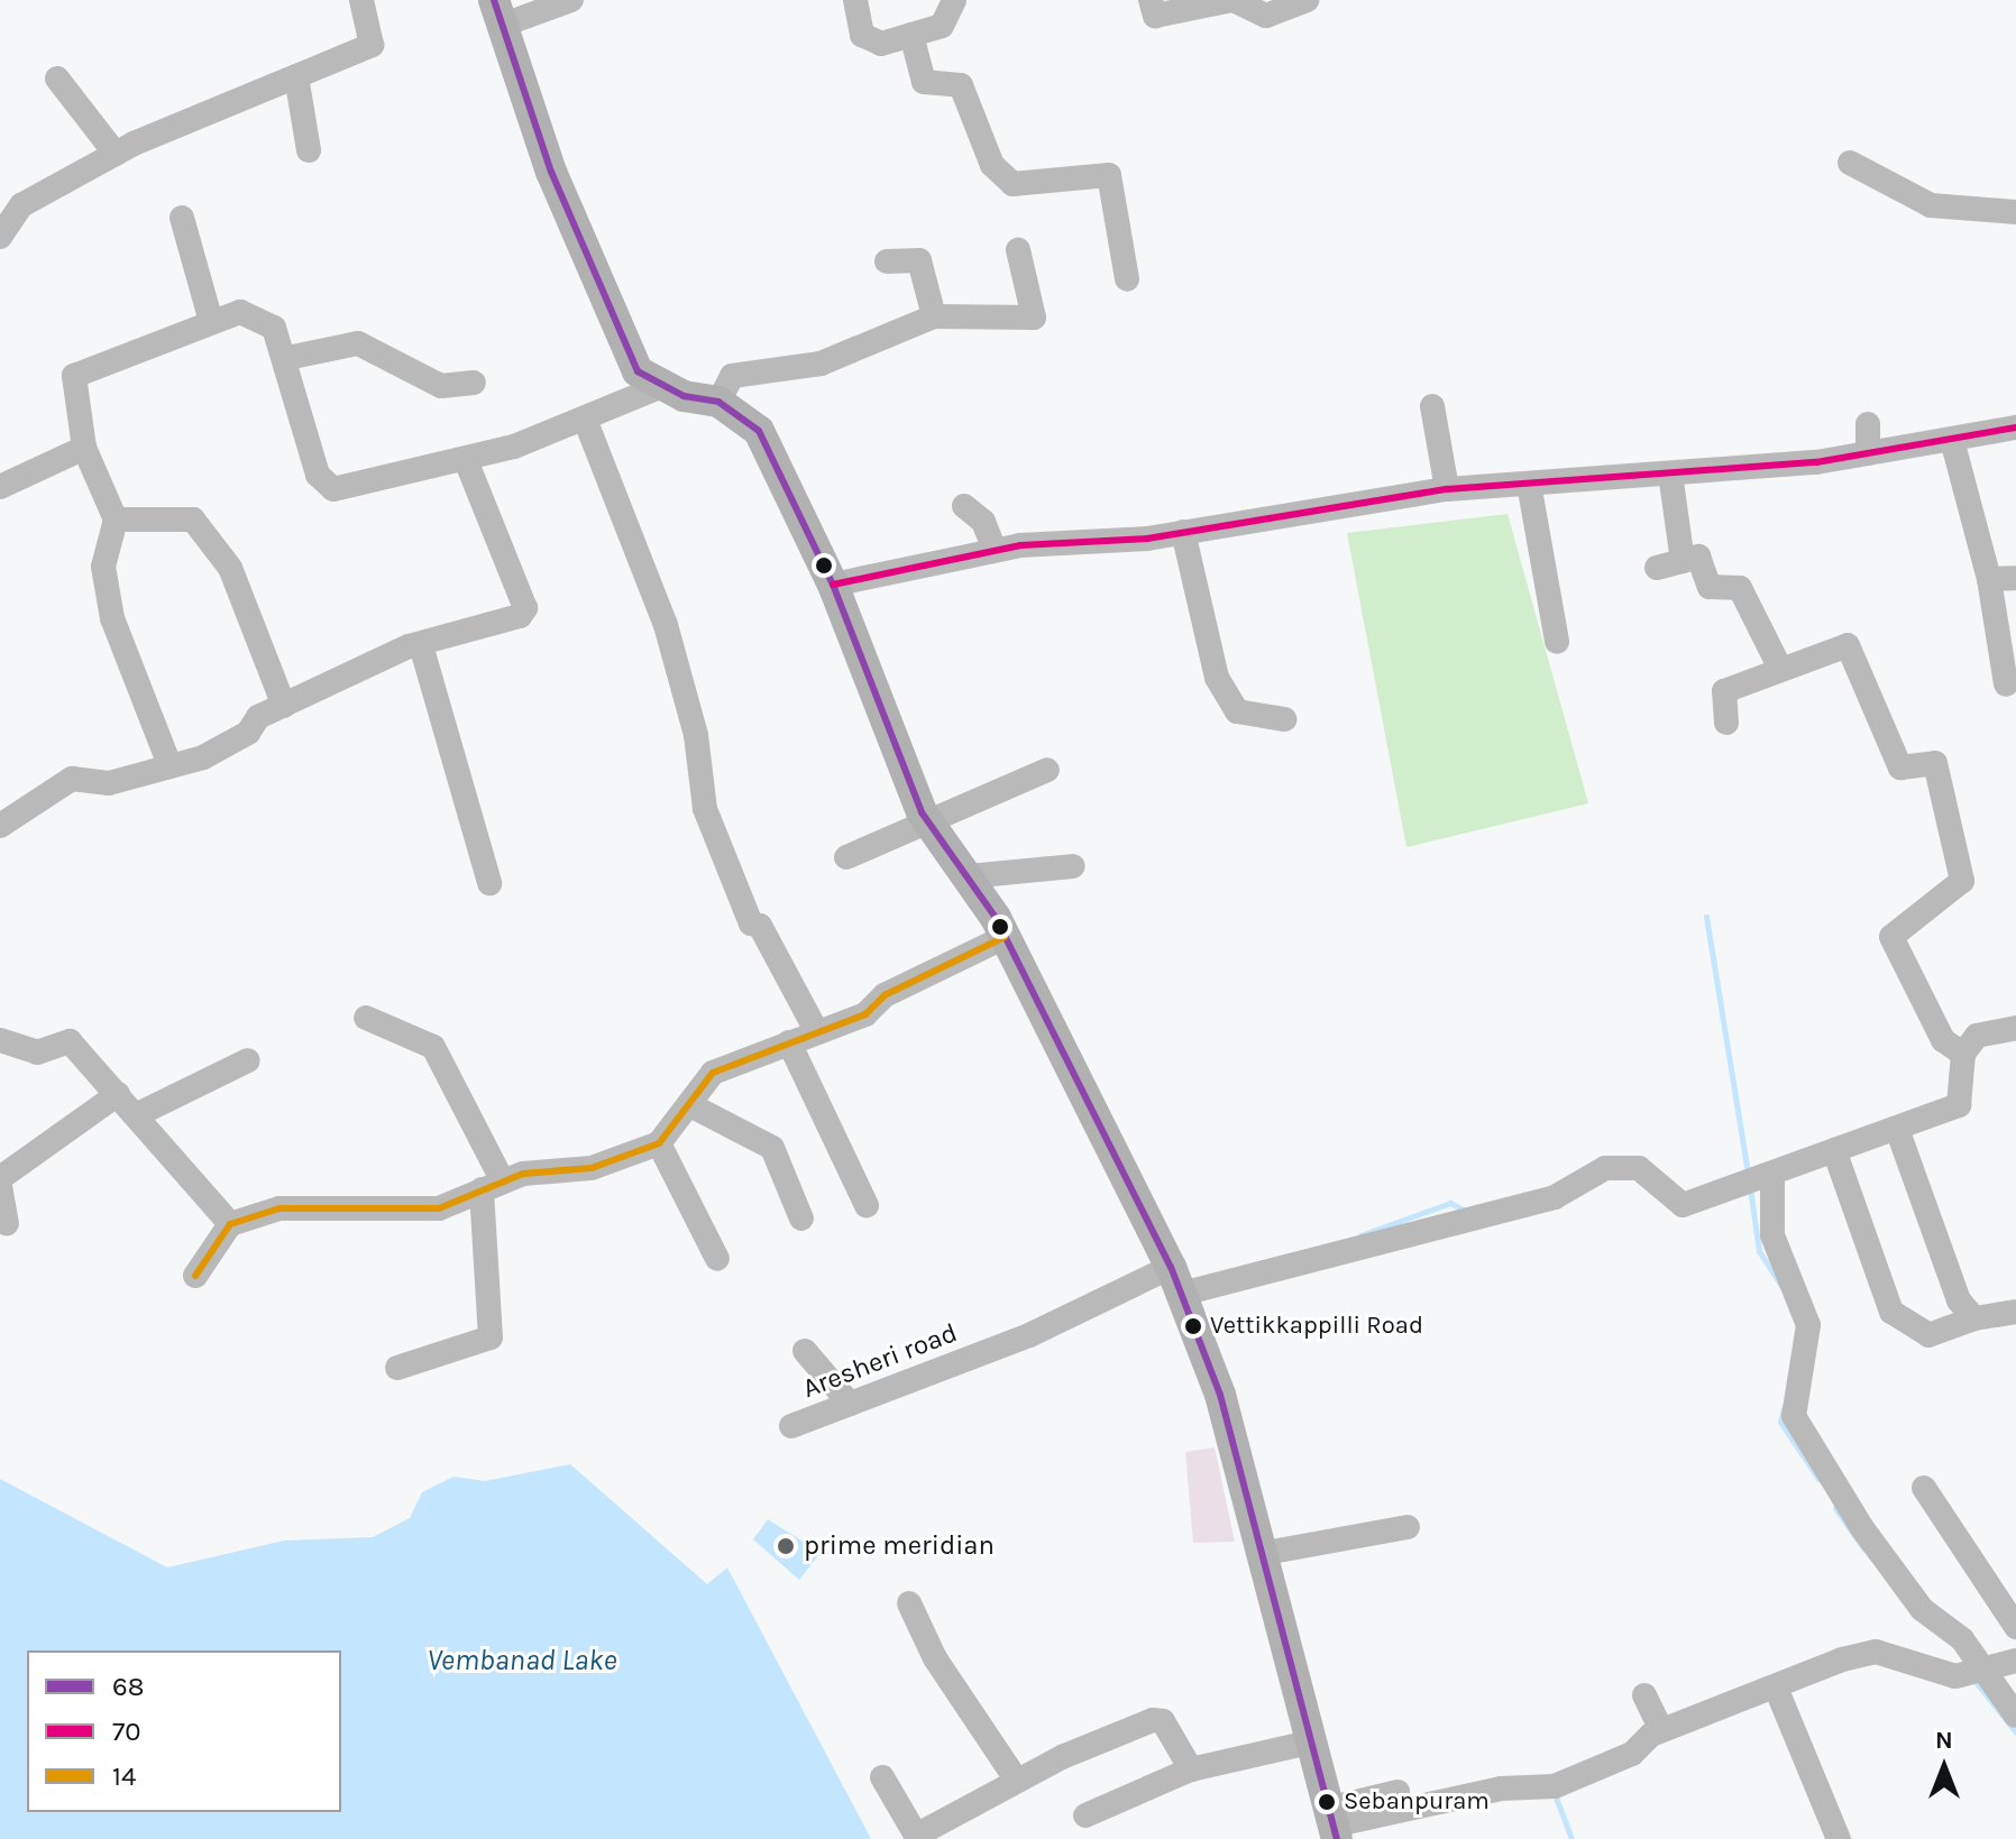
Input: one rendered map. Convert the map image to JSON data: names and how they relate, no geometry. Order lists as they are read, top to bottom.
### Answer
{
  "streets": {
    "street": ["Aresheri road"]
  },
  "water": ["Vembanad Lake"],
  "places": ["Vettikkappilli Road", "prime meridian", "Sebanpuram"],
  "lines": ["transit line 68", "transit line 70", "transit line 14"],
  "legend": ["68", "70", "14"],
  "north": "top"
}
